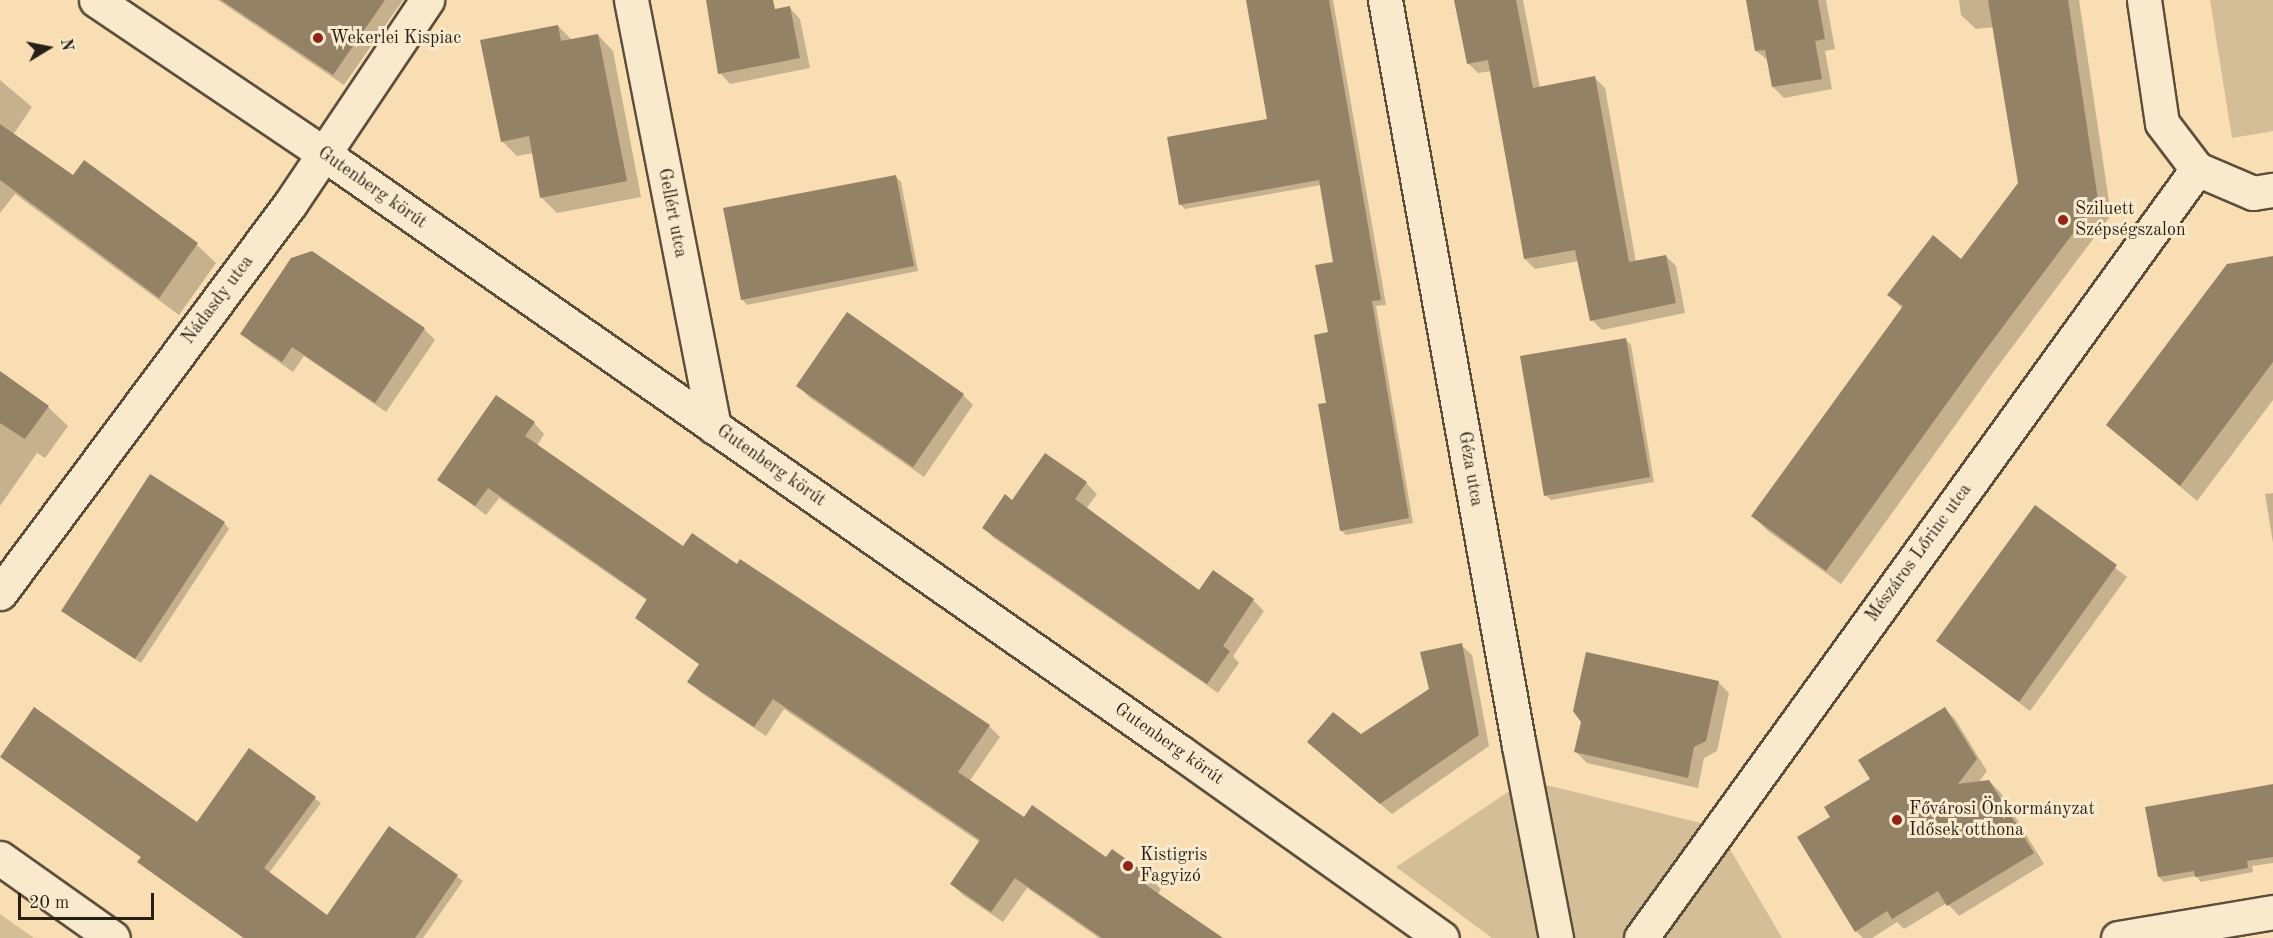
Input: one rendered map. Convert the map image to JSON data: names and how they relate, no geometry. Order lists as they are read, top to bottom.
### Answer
{
  "streets": {
    "street": [
      "Gutenberg körút",
      "Gellért utca",
      "Nádasdy utca",
      "Géza utca",
      "Mészáros Lőrinc utca"
    ]
  },
  "crossings": [
    ["Gutenberg körút", "Gellért utca"],
    ["Gutenberg körút", "Nádasdy utca"]
  ],
  "places": [
    "Wekerlei Kispiac",
    "Sziluett Szépségszalon",
    "Fővárosi Önkormányzat Idősek otthona",
    "Kistigris Fagyizó"
  ],
  "scale_bar": "20 m",
  "north": "right"
}
